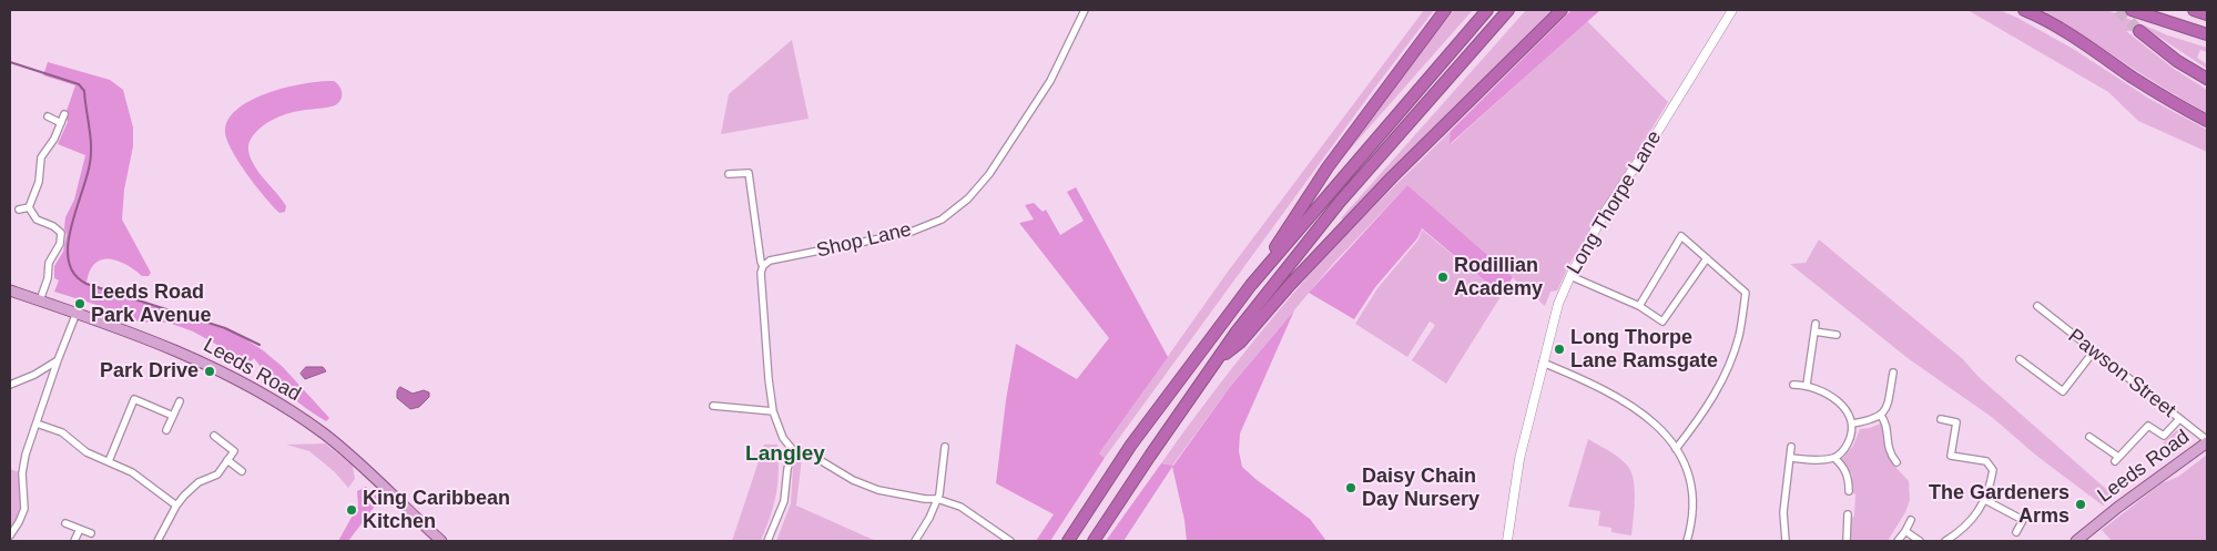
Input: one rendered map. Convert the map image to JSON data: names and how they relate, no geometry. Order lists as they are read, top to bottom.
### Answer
{
  "streets": {
    "main road": ["Long Thorpe Lane", "Leeds Road"],
    "street": ["Shop Lane", "Pawson Street"]
  },
  "crossings": [
    ["Leeds Road", "Pawson Street"]
  ],
  "districts": ["Langley"],
  "places": [
    "Rodillian Academy",
    "Leeds Road Park Avenue",
    "Long Thorpe Lane Ramsgate",
    "Park Drive",
    "Daisy Chain Day Nursery",
    "The Gardeners Arms",
    "King Caribbean Kitchen"
  ]
}
